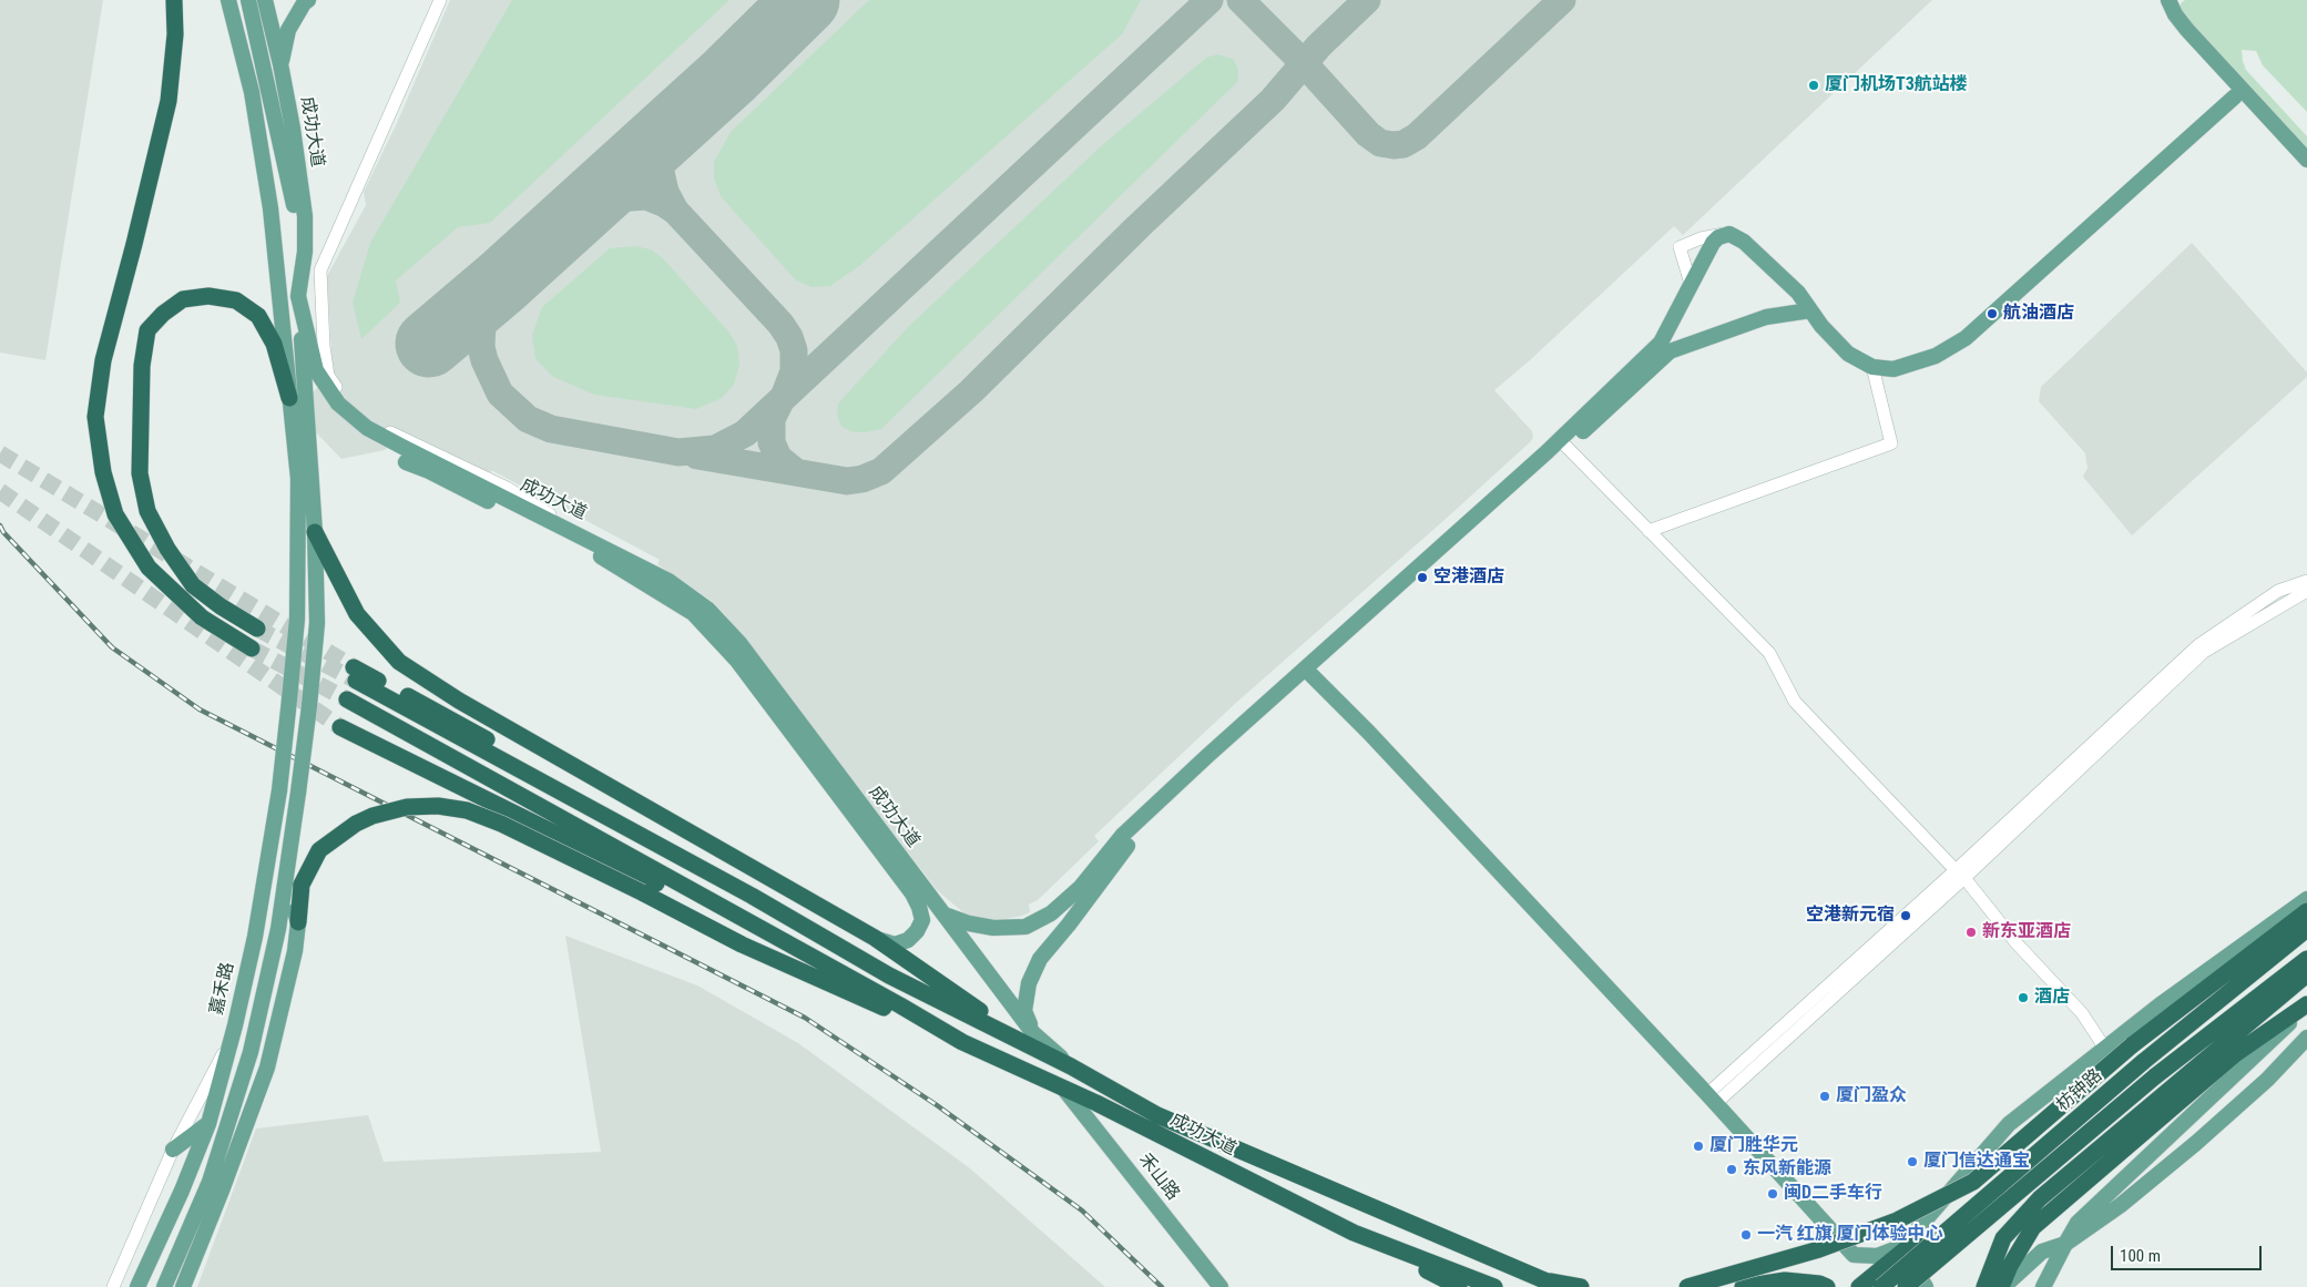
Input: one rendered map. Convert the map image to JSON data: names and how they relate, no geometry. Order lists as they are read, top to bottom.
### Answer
{
  "streets": {
    "highway": ["成功大道", "枋钟路"],
    "main road": ["嘉禾路", "禾山路"]
  },
  "crossings": [
    ["成功大道", "禾山路"]
  ],
  "places": [
    "厦门机场T3航站楼",
    "航油酒店",
    "空港酒店",
    "空港新元宿",
    "新东亚酒店",
    "酒店",
    "厦门盈众",
    "厦门胜华元",
    "厦门信达通宝",
    "东风新能源",
    "闽D二手车行",
    "一汽 红旗 厦门体验中心"
  ],
  "scale_bar": "100 m"
}
